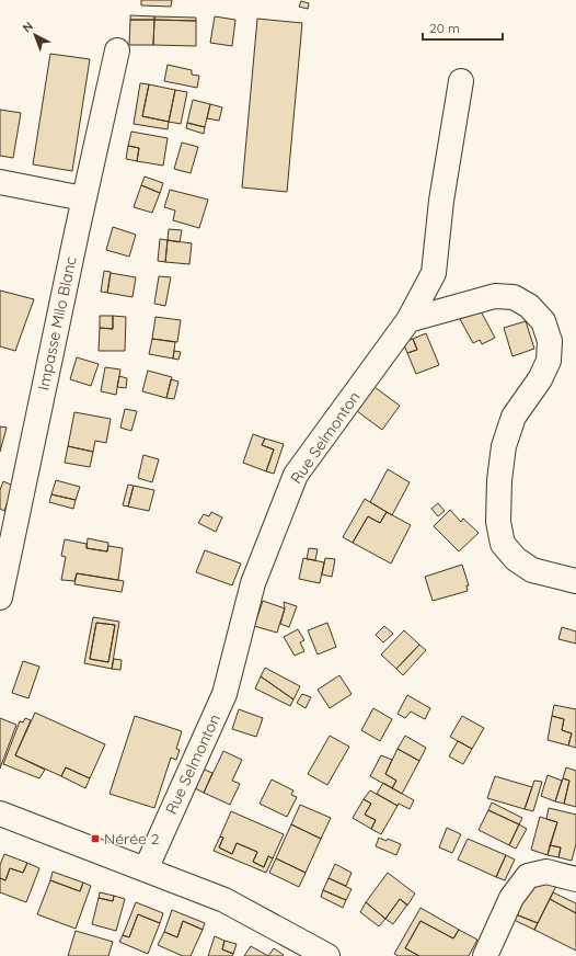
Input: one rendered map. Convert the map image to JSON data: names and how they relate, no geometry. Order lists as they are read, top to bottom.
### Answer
{
  "streets": {
    "street": ["Impasse Milo Blanc", "Rue Selmonton"]
  },
  "places": {
    "transit": ["Nérée 2"]
  },
  "scale_bar": "20 m",
  "north": "top left"
}
